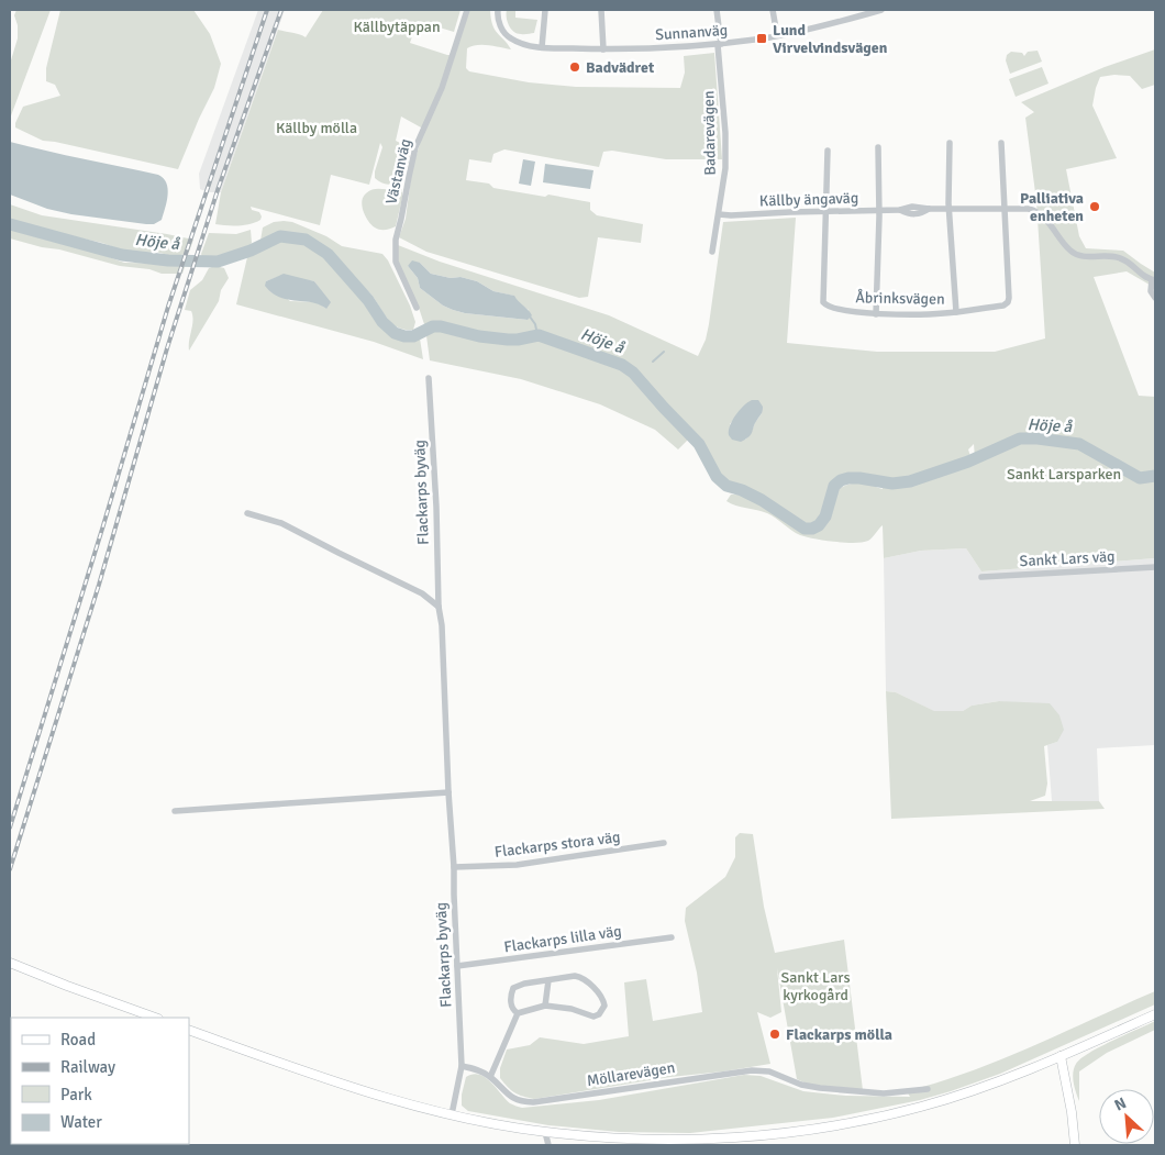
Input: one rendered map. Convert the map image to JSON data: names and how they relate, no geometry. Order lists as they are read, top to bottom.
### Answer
{
  "streets": {
    "street": [
      "Sunnanväg",
      "Badarevägen",
      "Västanväg",
      "Källby ängaväg",
      "Åbrinksvägen",
      "Flackarps byväg",
      "Sankt Lars väg",
      "Flackarps stora väg",
      "Flackarps lilla väg",
      "Möllarevägen"
    ]
  },
  "crossings": [
    ["Sunnanväg", "Badarevägen"],
    ["Badarevägen", "Källby ängaväg"],
    ["Källby ängaväg", "Åbrinksvägen"],
    ["Flackarps byväg", "Flackarps stora väg"],
    ["Flackarps byväg", "Flackarps lilla väg"],
    ["Flackarps byväg", "Möllarevägen"]
  ],
  "water": ["Höje å"],
  "parks": [
    "Källbytäppan",
    "Källby mölla",
    "Sankt Larsparken",
    "Sankt Lars kyrkogård"
  ],
  "places": {
    "transit": ["Lund Virvelvindsvägen"],
    "other": ["Badvädret", "Palliativa enheten", "Flackarps mölla"]
  },
  "legend": [
    "Road",
    "Railway",
    "Park",
    "Water"
  ],
  "north": "top left"
}
